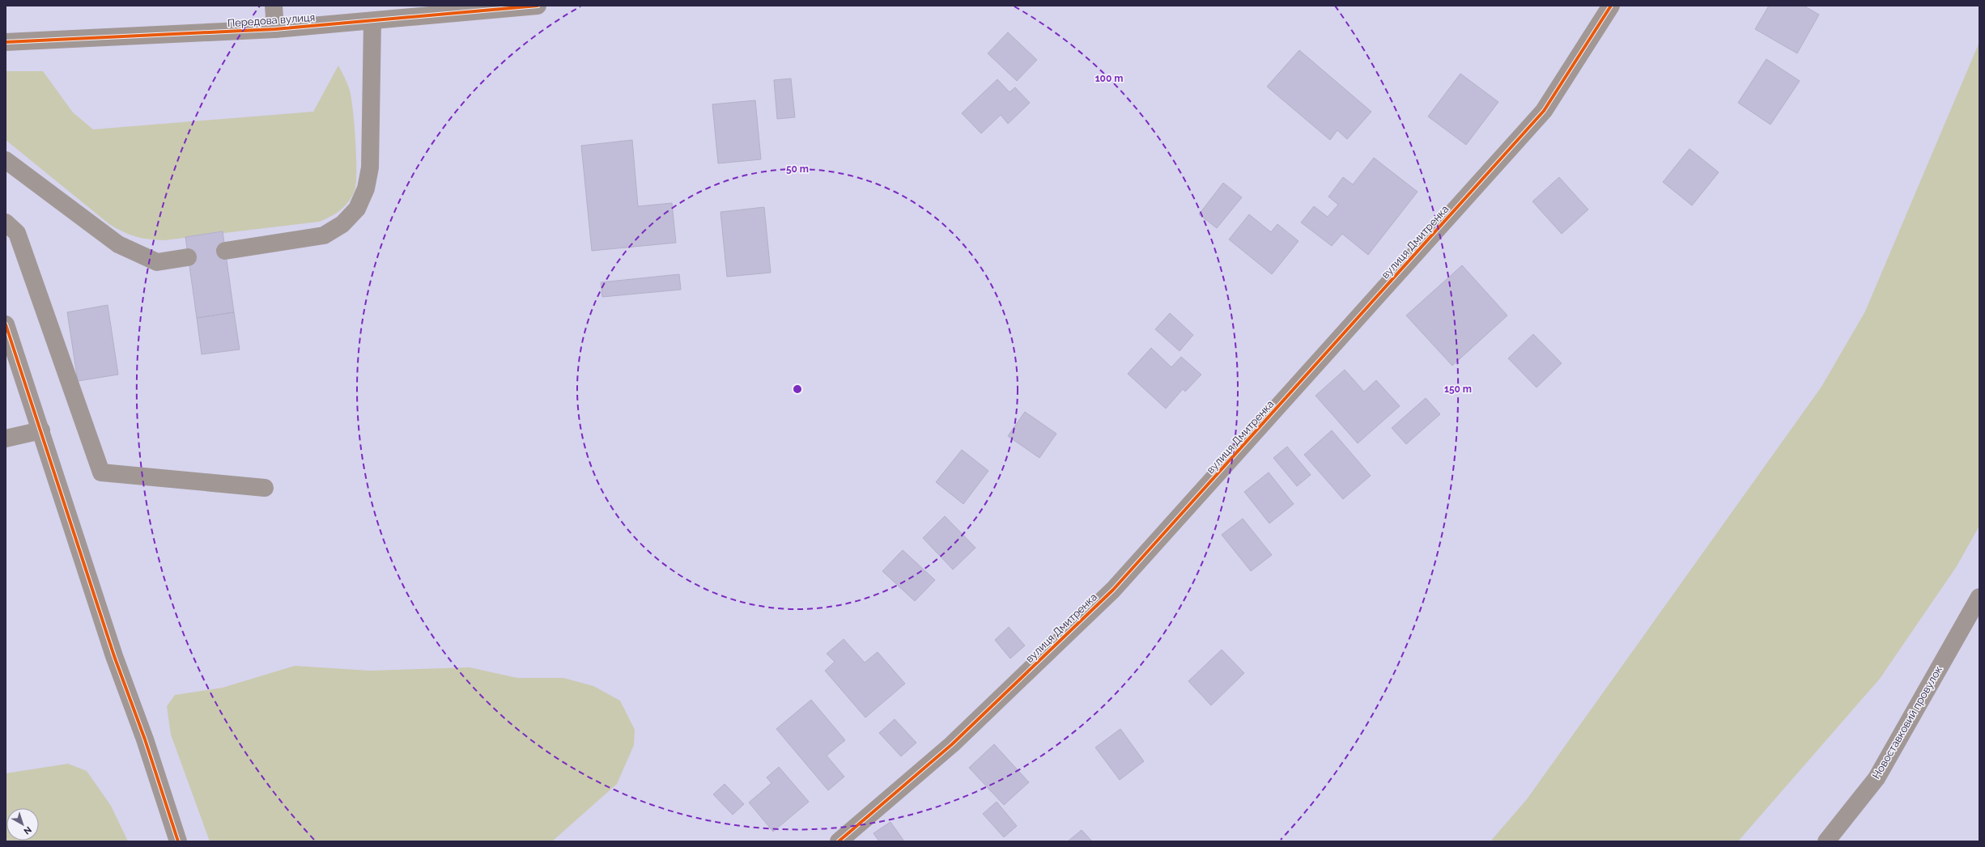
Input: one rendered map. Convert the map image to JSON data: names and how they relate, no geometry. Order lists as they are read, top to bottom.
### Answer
{
  "streets": {
    "street": ["Передова вулиця", "вулиця Дмитренка", "Новоставковий провулок"]
  },
  "north": "bottom right",
  "rings": ["100 m", "50 m", "150 m"]
}
